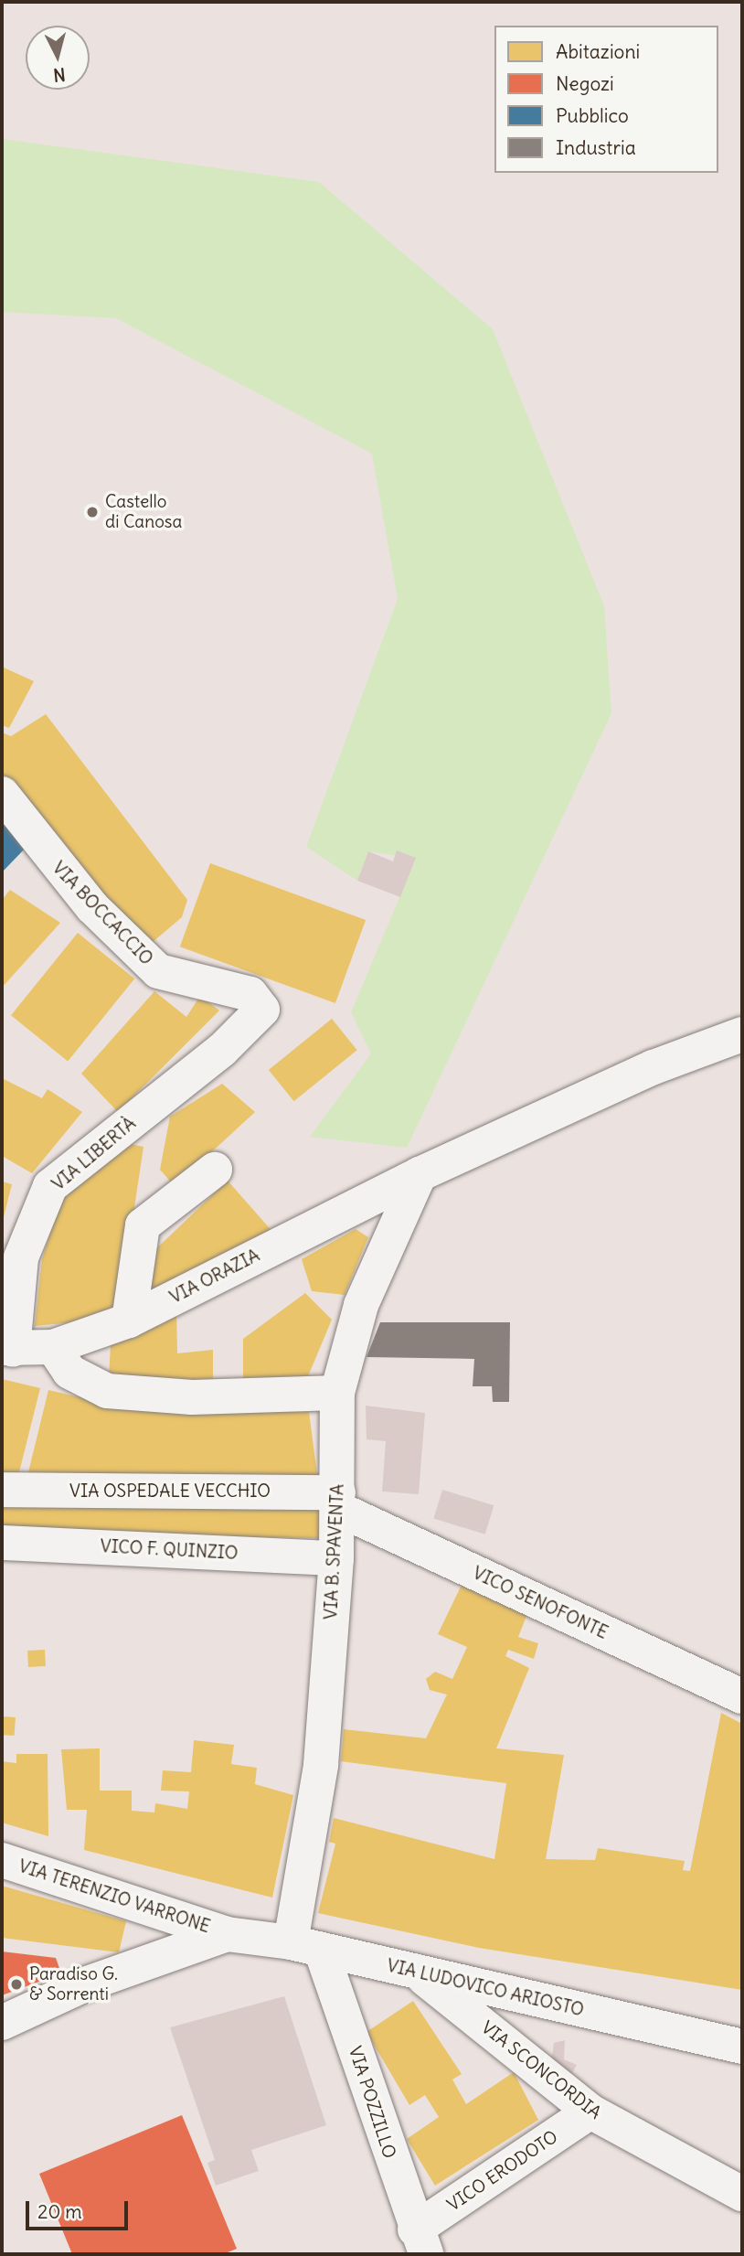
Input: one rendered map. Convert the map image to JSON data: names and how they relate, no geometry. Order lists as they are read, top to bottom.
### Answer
{
  "streets": {
    "street": [
      "VIA BOCCACCIO",
      "VIA LIBERTÀ",
      "VIA ORAZIA",
      "VIA OSPEDALE VECCHIO",
      "VICO F. QUINZIO",
      "VIA B. SPAVENTA",
      "VICO SENOFONTE",
      "VIA TERENZIO VARRONE",
      "VIA LUDOVICO ARIOSTO",
      "VIA SCONCORDIA",
      "VIA POZZILLO",
      "VICO ERODOTO"
    ]
  },
  "crossings": [
    ["VIA BOCCACCIO", "VIA LIBERTÀ"],
    ["VIA LIBERTÀ", "VIA ORAZIA"],
    ["VIA ORAZIA", "VIA B. SPAVENTA"],
    ["VIA OSPEDALE VECCHIO", "VIA B. SPAVENTA"],
    ["VIA OSPEDALE VECCHIO", "VICO SENOFONTE"],
    ["VICO F. QUINZIO", "VIA B. SPAVENTA"],
    ["VIA B. SPAVENTA", "VICO SENOFONTE"],
    ["VIA B. SPAVENTA", "VIA LUDOVICO ARIOSTO"],
    ["VIA B. SPAVENTA", "VIA POZZILLO"],
    ["VIA TERENZIO VARRONE", "VIA LUDOVICO ARIOSTO"],
    ["VIA LUDOVICO ARIOSTO", "VIA SCONCORDIA"],
    ["VIA LUDOVICO ARIOSTO", "VIA POZZILLO"],
    ["VIA SCONCORDIA", "VICO ERODOTO"],
    ["VIA POZZILLO", "VICO ERODOTO"]
  ],
  "places": ["Castello di Canosa", "Paradiso G. & Sorrenti"],
  "legend": [
    "Abitazioni",
    "Negozi",
    "Pubblico",
    "Industria"
  ],
  "scale_bar": "20 m",
  "north": "bottom"
}
